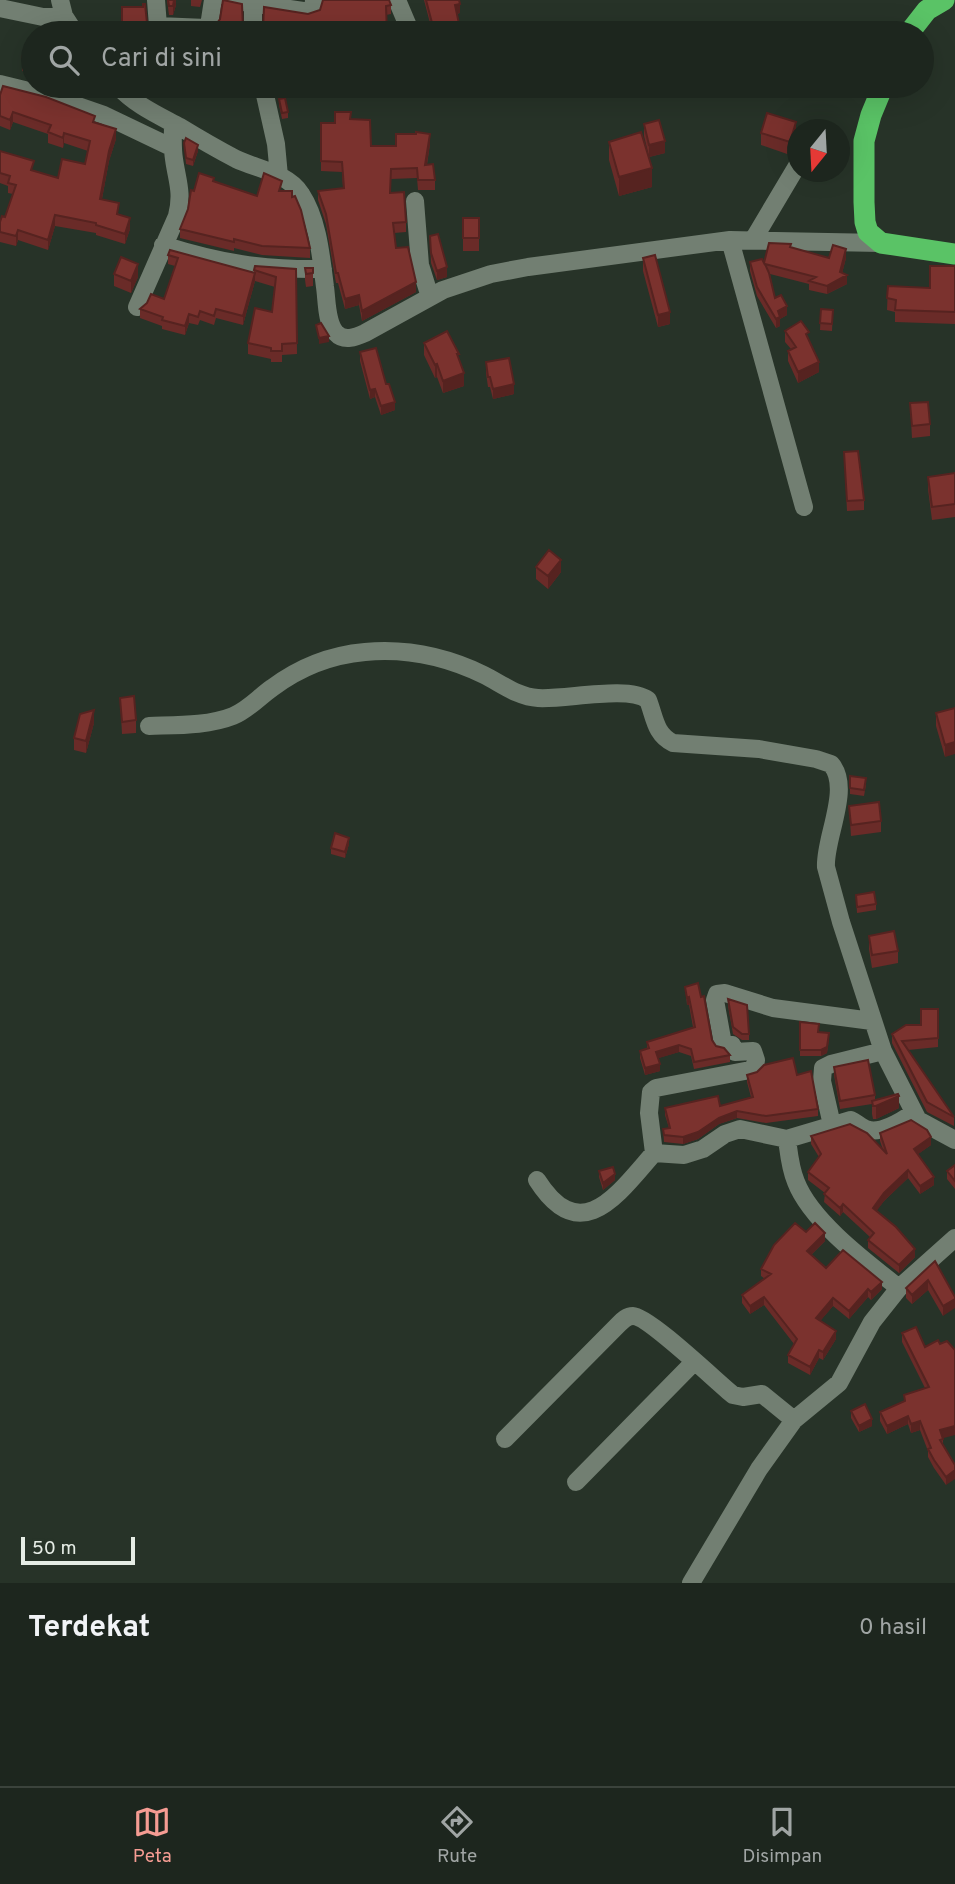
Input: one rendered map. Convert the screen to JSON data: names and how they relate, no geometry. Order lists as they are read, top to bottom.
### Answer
{
  "scale_bar": "50 m",
  "north": "bottom",
  "page": {
    "search": "Cari di sini",
    "scale": "50 m",
    "heading": ["Terdekat", "0 hasil"],
    "nav": ["Peta", "Rute", "Disimpan"]
  }
}
